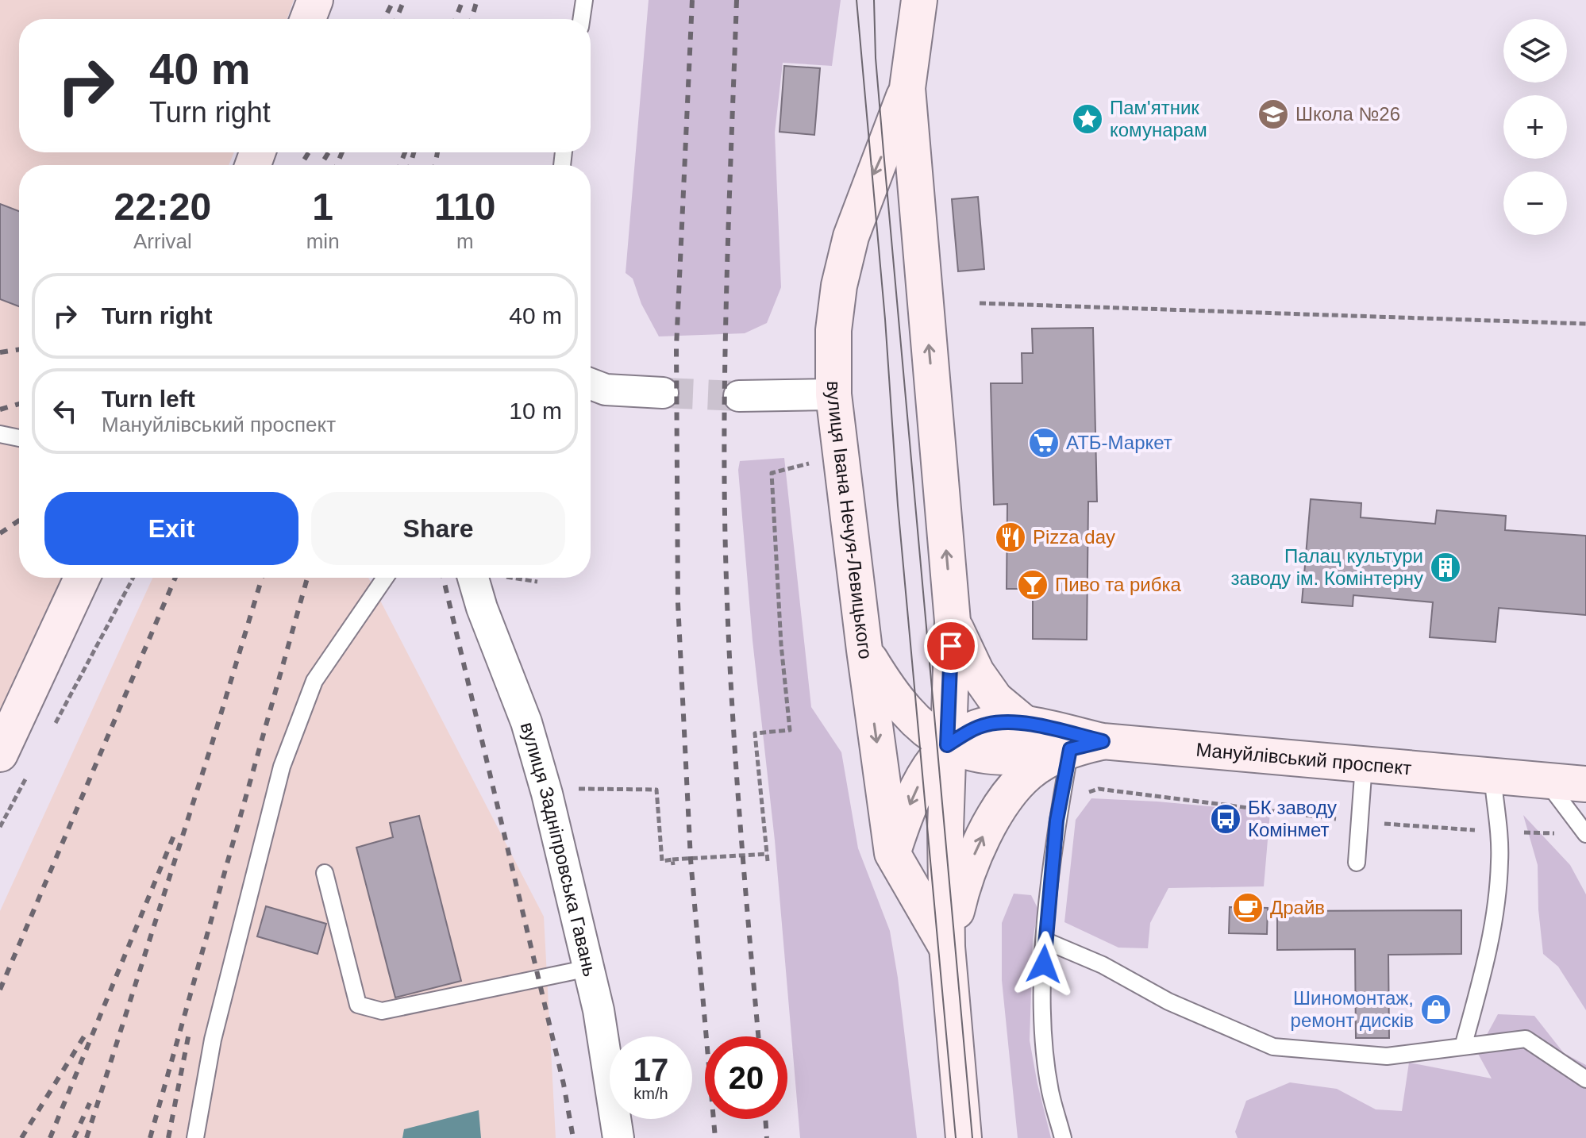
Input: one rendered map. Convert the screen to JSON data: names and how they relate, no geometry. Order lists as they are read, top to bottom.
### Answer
{
  "streets": {
    "main road": ["вулиця Івана Нечуя-Левицького", "Мануйлівський проспект"],
    "street": ["вулиця Задніпровська Гавань"]
  },
  "places": {
    "school or university": ["Школа №26"],
    "place": ["Пам'ятник комунарам"],
    "supermarket": ["АТБ-Маркет"],
    "restaurant": ["Pizza day"],
    "building": ["Палац культури заводу ім. Комінтерну"],
    "bar": ["Пиво та рибка"],
    "bus stop": ["БК заводу Комінмет"],
    "cafe": ["Драйв"],
    "shop": ["Шиномонтаж, ремонт дисків"]
  },
  "page": {
    "map_buttons": ["+", "−"],
    "turn": ["40 m", "Turn right"],
    "eta": [
      "22:20",
      "Arrival",
      "1",
      "min",
      "110",
      "m"
    ],
    "list": [
      {
        "name": "Turn right",
        "value": "40 m"
      },
      {
        "name": "Turn left",
        "note": "Мануйлівський проспект",
        "value": "10 m"
      }
    ],
    "buttons": ["Exit", "Share"],
    "speed": "17 km/h",
    "limit": "20"
  }
}
